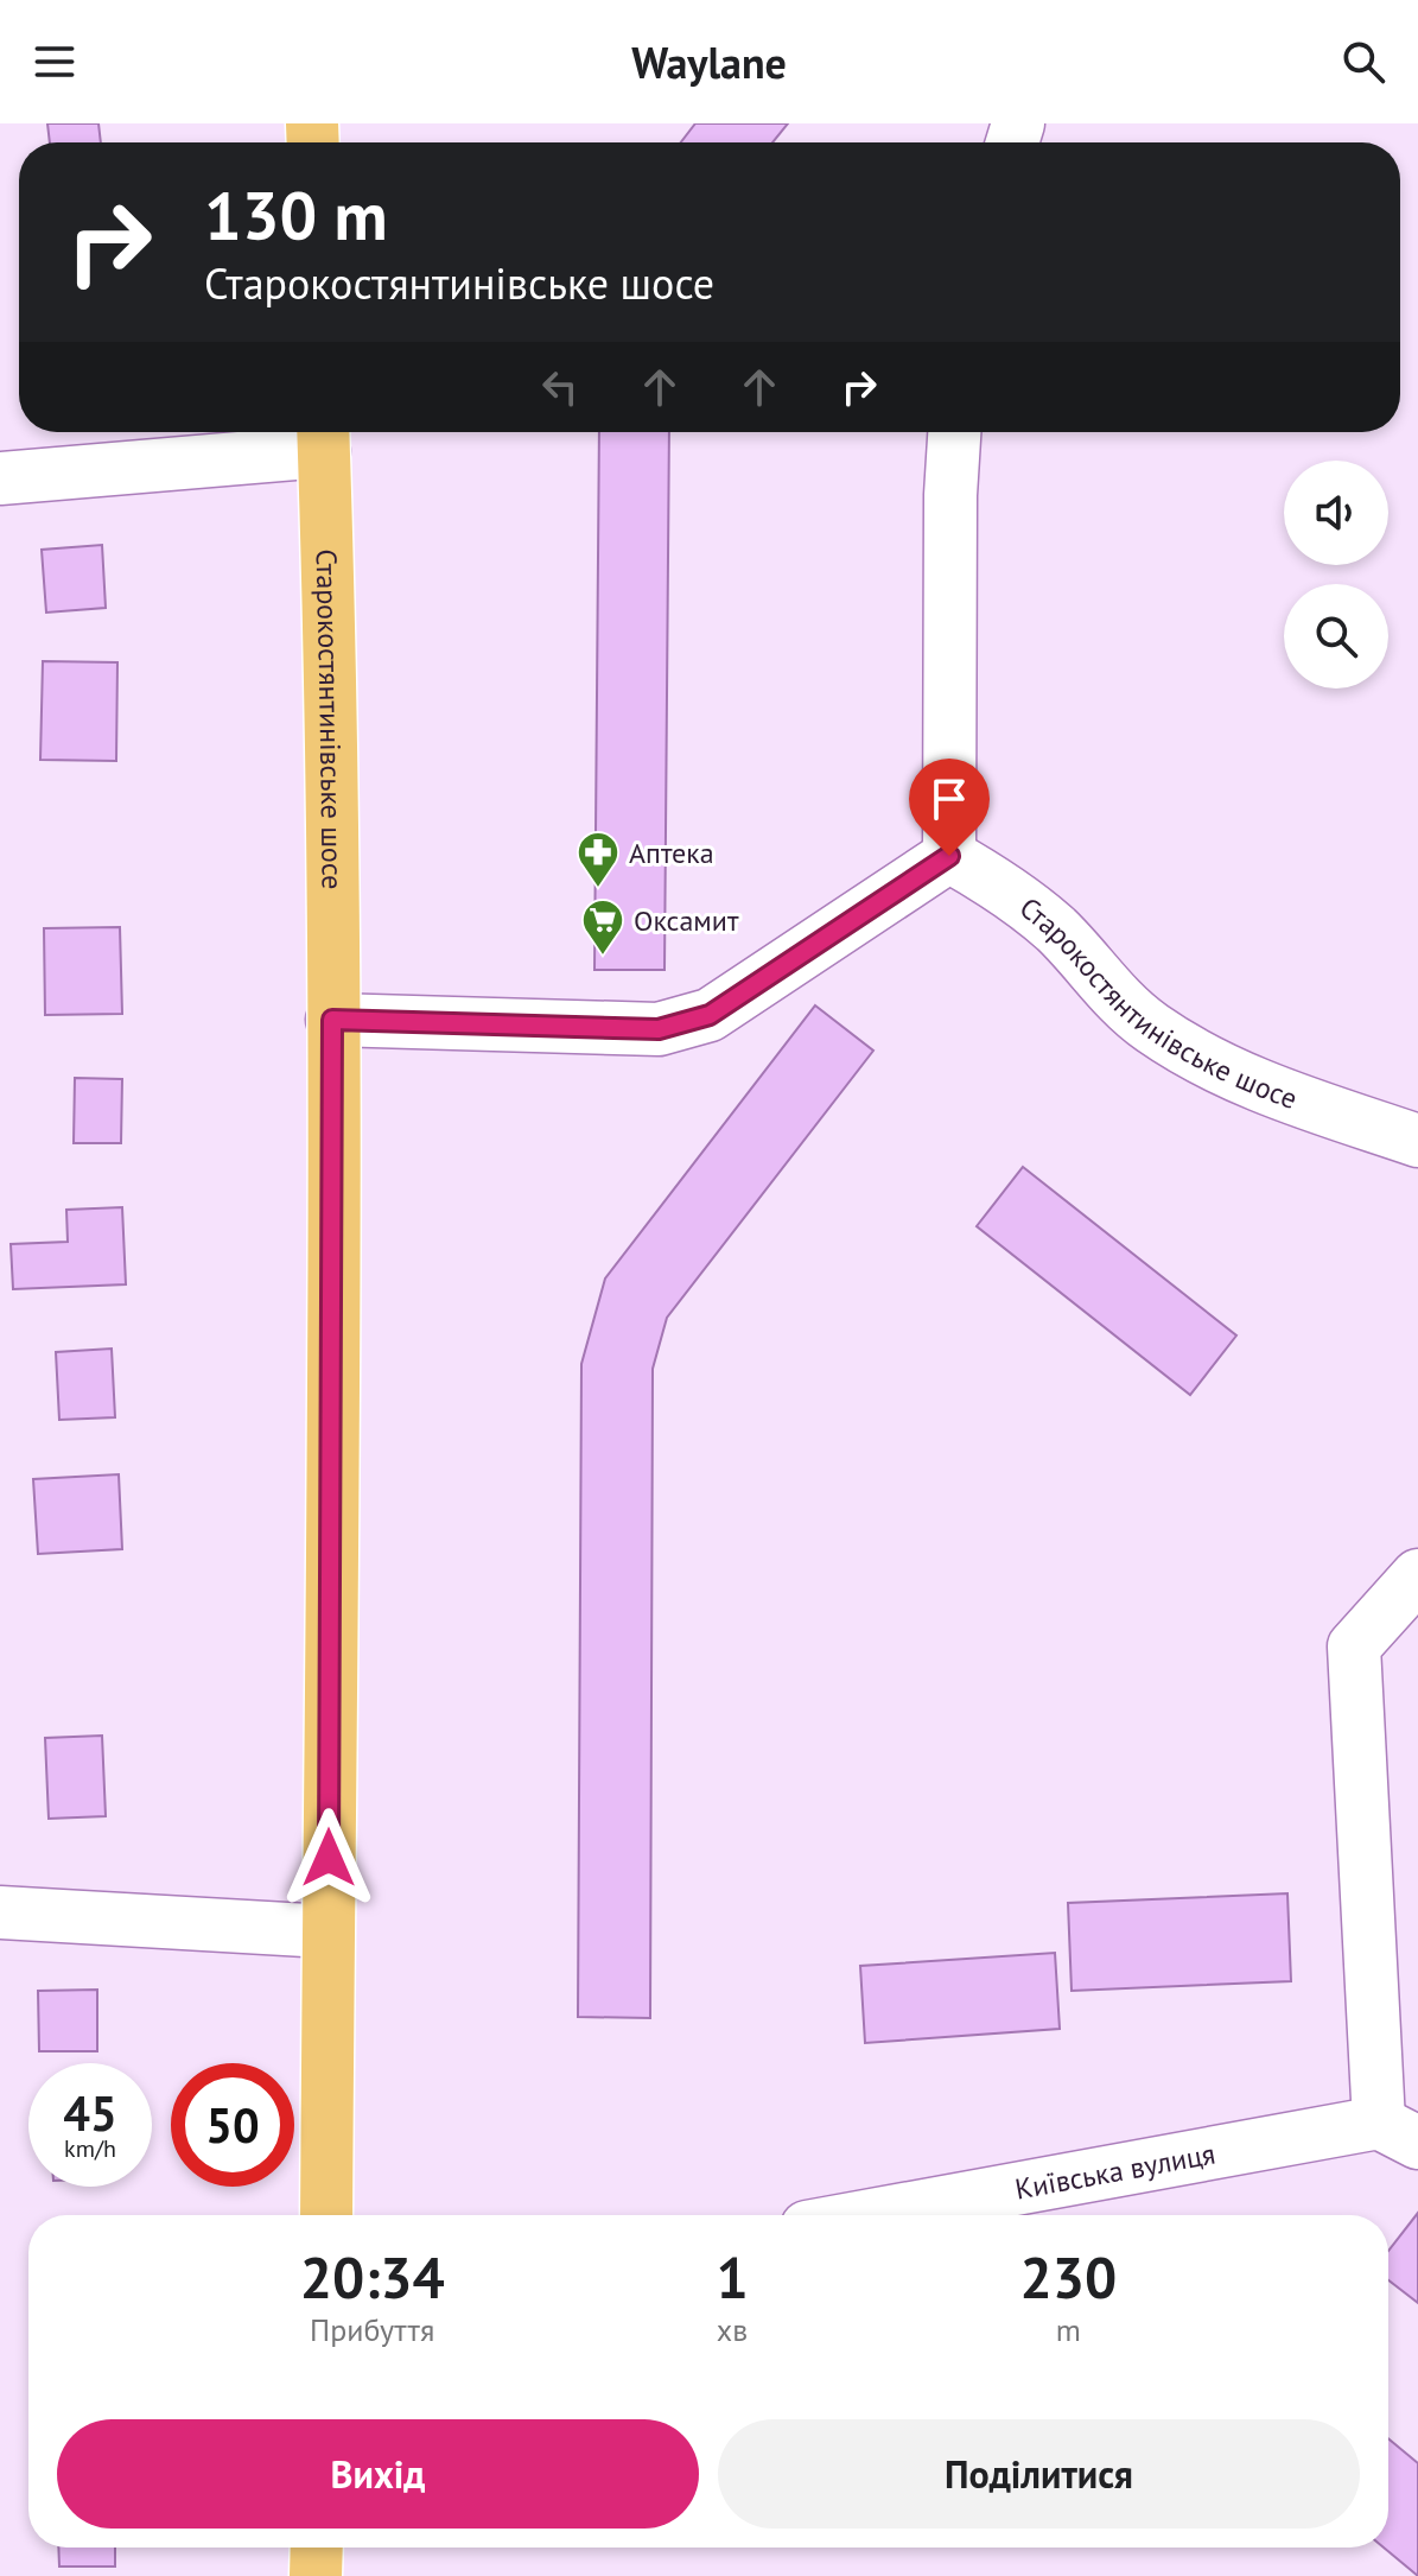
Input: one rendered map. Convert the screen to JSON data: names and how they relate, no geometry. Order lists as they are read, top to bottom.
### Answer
{
  "streets": {
    "main road": ["Старокостянтинівське шосе"],
    "street": ["Київська вулиця"]
  },
  "places": {
    "pharmacy": ["Аптека"],
    "supermarket": ["Оксамит"]
  },
  "page": {
    "header": "Waylane",
    "turn": ["130 m", "Старокостянтинівське шосе"],
    "speed": "45 km/h",
    "limit": "50",
    "eta": [
      "20:34",
      "Прибуття",
      "1",
      "хв",
      "230",
      "m"
    ],
    "buttons": ["Вихід", "Поділитися"]
  }
}
